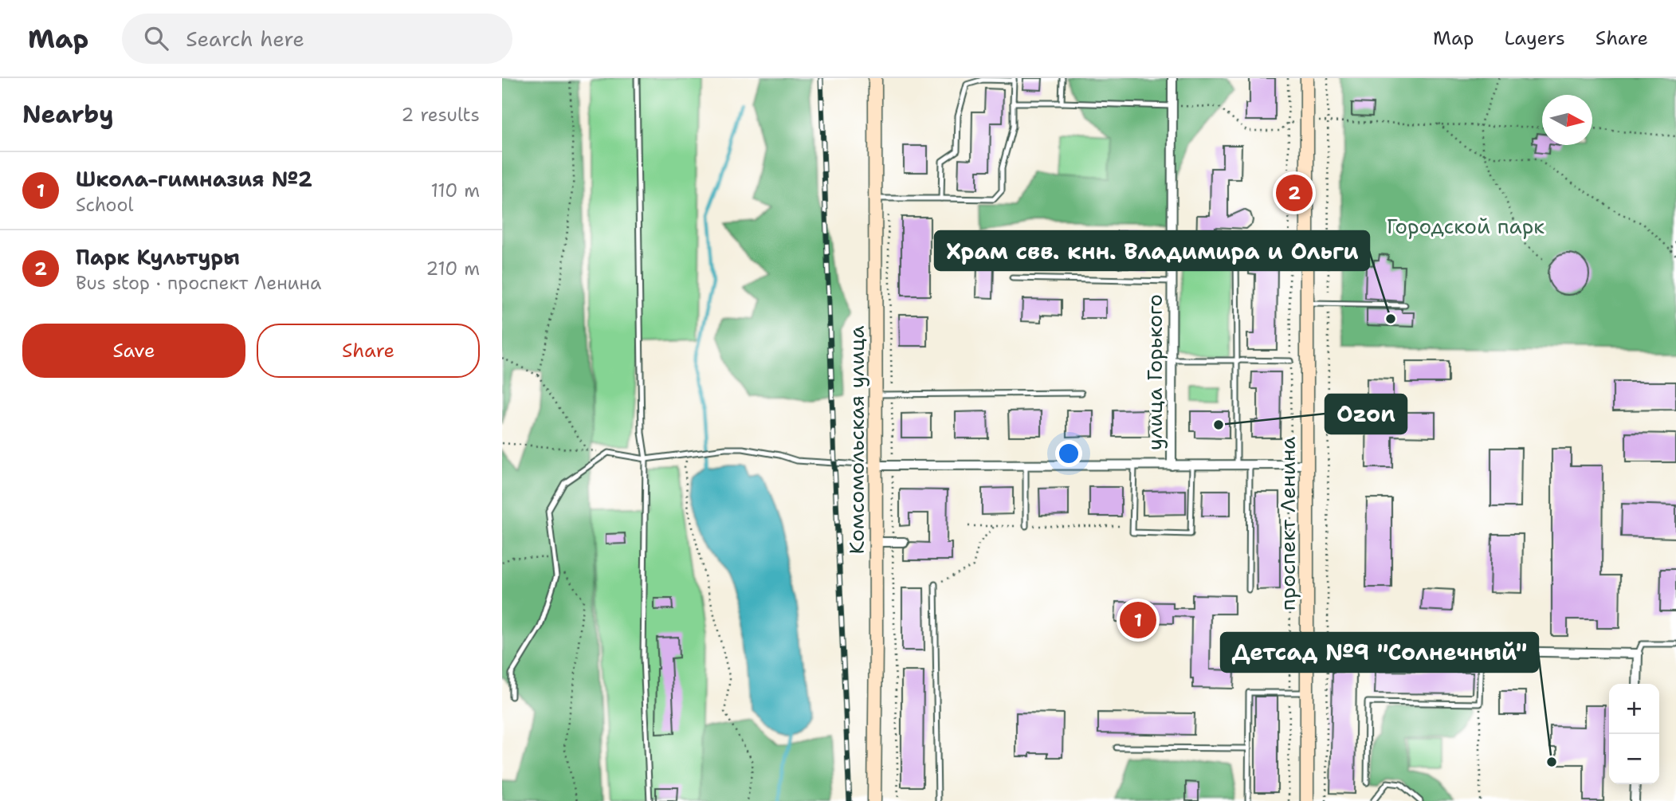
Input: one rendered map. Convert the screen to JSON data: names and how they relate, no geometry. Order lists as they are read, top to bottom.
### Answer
{
  "streets": {
    "main road": ["Комсомольская улица", "проспект Ленина"],
    "street": ["улица Горького"]
  },
  "parks": ["Городской парк"],
  "places": ["Храм свв. кнн. Владимира и Ольги", "Ozon", "Детсад №9 \"Солнечный\""],
  "north": "right",
  "page": {
    "header": "Map",
    "search": "Search here",
    "nav": ["Map", "Layers", "Share"],
    "heading": ["Nearby", "2 results"],
    "list": [
      {
        "mark": "1",
        "name": "Школа-гимназия №2",
        "note": "School",
        "value": "110 m"
      },
      {
        "mark": "2",
        "name": "Парк Культуры",
        "note": "Bus stop · проспект Ленина",
        "value": "210 m"
      }
    ],
    "pins": ["2", "1"],
    "buttons": ["Save", "Share"],
    "map_buttons": ["+", "−"]
  }
}
